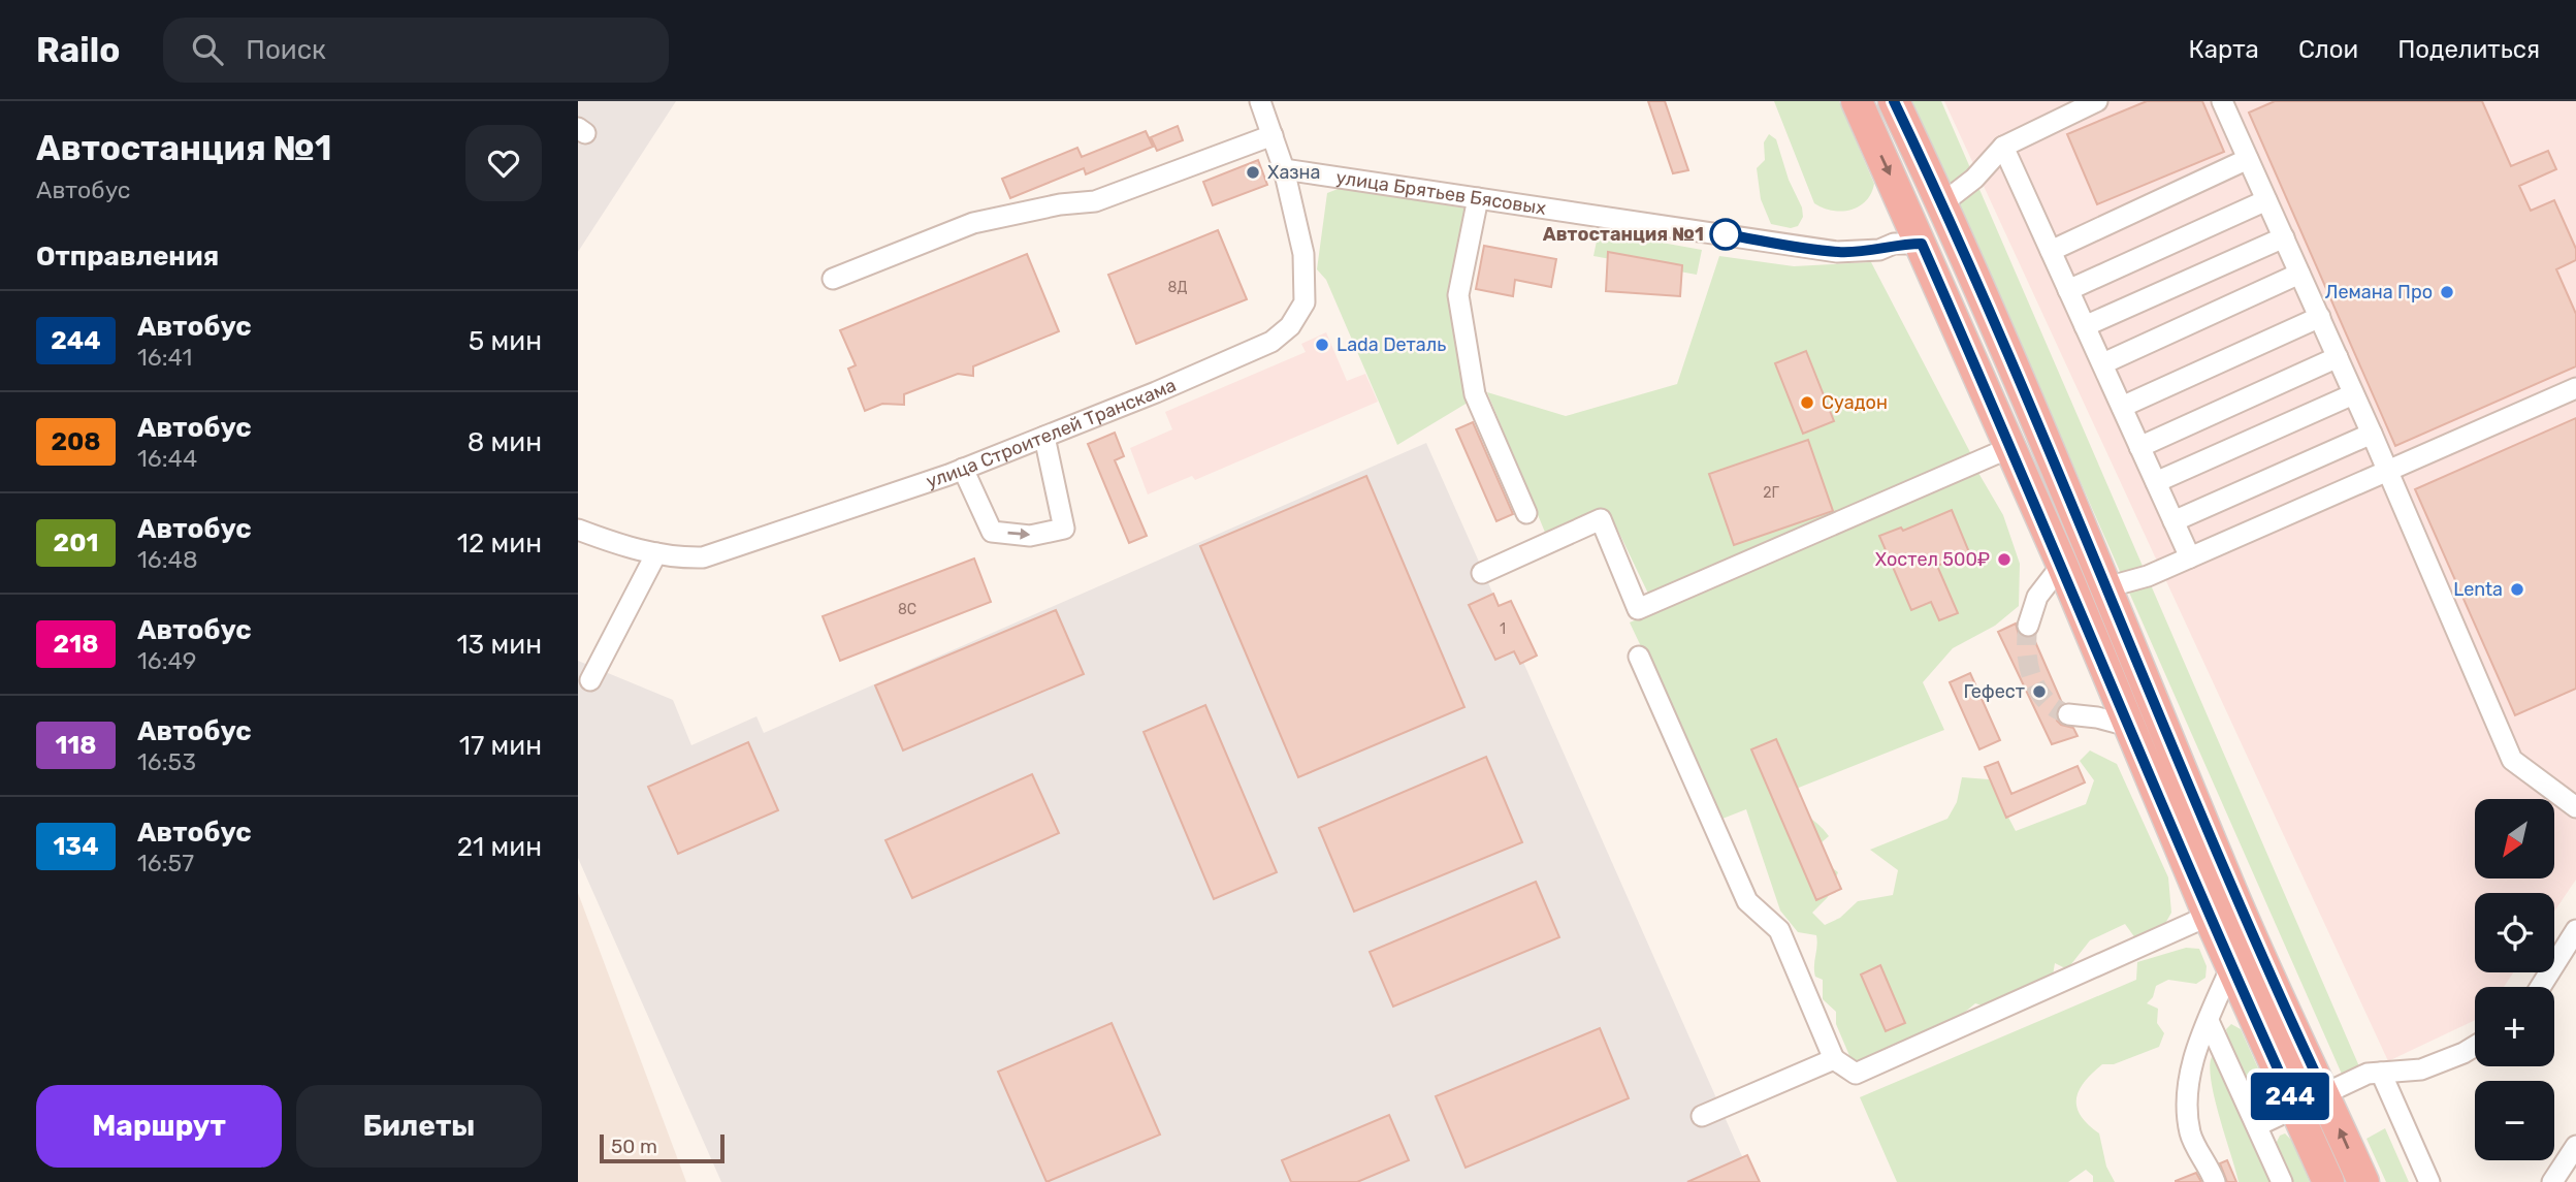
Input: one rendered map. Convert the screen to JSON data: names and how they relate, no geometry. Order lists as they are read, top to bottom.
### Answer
{
  "streets": {
    "street": ["улица Брятьев Бясовых", "улица Строителей Транскама"]
  },
  "crossings": [
    ["улица Брятьев Бясовых", "улица Строителей Транскама"]
  ],
  "places": [
    "Хазна",
    "Автостанция №1",
    "Лемана Про",
    "Lada Dеталь",
    "Суадон",
    "Хостел 500₽",
    "Lenta",
    "Гефест"
  ],
  "lines": ["bus line 244"],
  "house_numbers": [
    "8Д",
    "2Г",
    "8C",
    "1"
  ],
  "scale_bar": "50 m",
  "north": "bottom left",
  "page": {
    "header": "Railo",
    "search": "Поиск",
    "nav": ["Карта", "Слои", "Поделиться"],
    "heading": [
      ["Автостанция №1", "Автобус"],
      "Отправления"
    ],
    "on_map": "244",
    "list": [
      {
        "mark": "244",
        "name": "Автобус",
        "note": "16:41",
        "value": "5 мин"
      },
      {
        "mark": "208",
        "name": "Автобус",
        "note": "16:44",
        "value": "8 мин"
      },
      {
        "mark": "201",
        "name": "Автобус",
        "note": "16:48",
        "value": "12 мин"
      },
      {
        "mark": "218",
        "name": "Автобус",
        "note": "16:49",
        "value": "13 мин"
      },
      {
        "mark": "118",
        "name": "Автобус",
        "note": "16:53",
        "value": "17 мин"
      },
      {
        "mark": "134",
        "name": "Автобус",
        "note": "16:57",
        "value": "21 мин"
      }
    ],
    "map_buttons": ["+", "−"],
    "buttons": ["Маршрут", "Билеты"],
    "scale": "50 m"
  }
}
